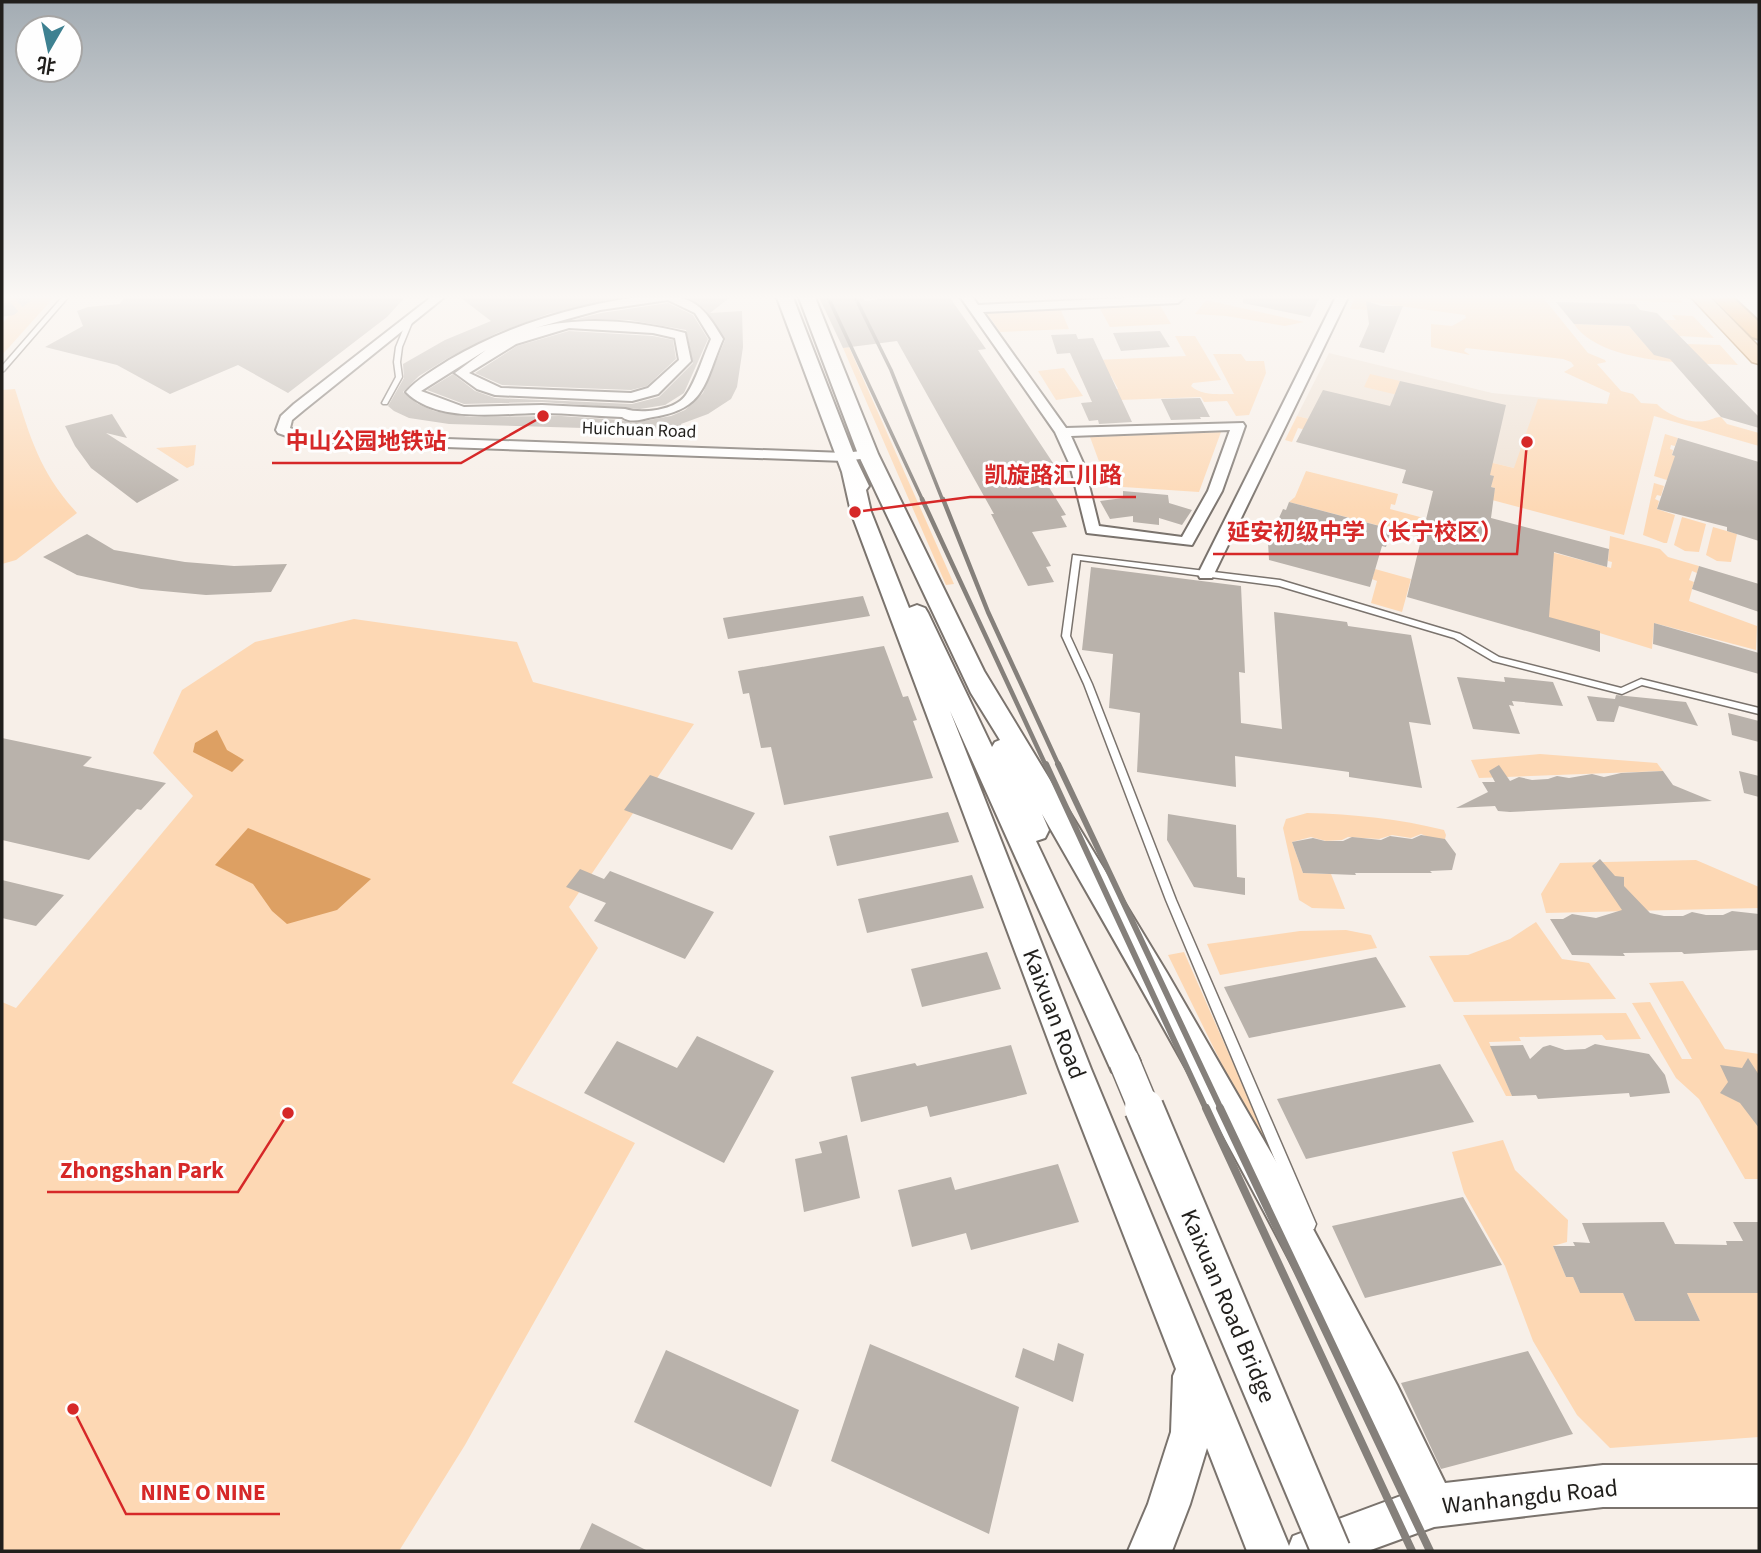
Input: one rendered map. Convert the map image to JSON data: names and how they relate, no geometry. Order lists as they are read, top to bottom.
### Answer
{
  "streets": {
    "street": [
      "Huichuan Road",
      "Kaixuan Road",
      "Kaixuan Road Bridge",
      "Wanhangdu Road"
    ]
  },
  "crossings": [
    ["Huichuan Road", "Kaixuan Road"],
    ["Kaixuan Road", "Kaixuan Road Bridge"],
    ["Kaixuan Road", "Wanhangdu Road"]
  ],
  "places": [
    "中山公园地铁站",
    "延安初级中学（长宁校区）",
    "凯旋路汇川路",
    "Zhongshan Park",
    "NINE O NINE"
  ],
  "north": "bottom"
}
